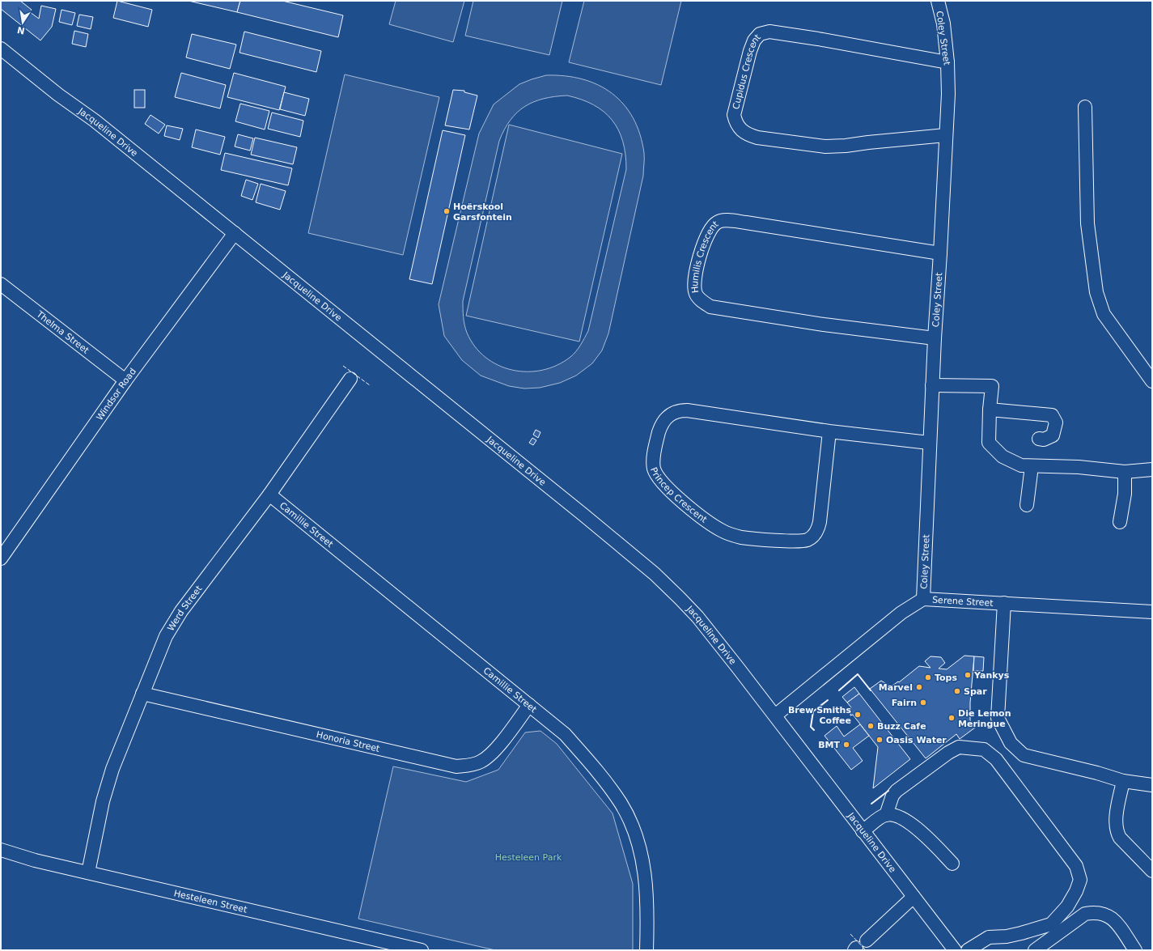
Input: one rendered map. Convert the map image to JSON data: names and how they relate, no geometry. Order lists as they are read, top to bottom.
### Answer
{
  "streets": {
    "street": [
      "Coley Street",
      "Cupidus Crescent",
      "Jacqueline Drive",
      "Humilis Crescent",
      "Thelma Street",
      "Windsor Road",
      "Princep Crescent",
      "Camillie Street",
      "Serene Street",
      "Werd Street",
      "Honoria Street",
      "Hesteleen Street"
    ]
  },
  "crossings": [
    ["Coley Street", "Cupidus Crescent"],
    ["Coley Street", "Humilis Crescent"],
    ["Coley Street", "Princep Crescent"],
    ["Coley Street", "Serene Street"],
    ["Jacqueline Drive", "Windsor Road"],
    ["Jacqueline Drive", "Serene Street"],
    ["Thelma Street", "Windsor Road"],
    ["Camillie Street", "Werd Street"],
    ["Camillie Street", "Honoria Street"],
    ["Werd Street", "Honoria Street"],
    ["Werd Street", "Hesteleen Street"]
  ],
  "parks": ["Hesteleen Park"],
  "places": [
    "Hoërskool Garsfontein",
    "Yankys",
    "Tops",
    "Marvel",
    "Spar",
    "Fairn",
    "Brew Smiths Coffee",
    "Die Lemon Meringue",
    "Buzz Cafe",
    "Oasis Water",
    "BMT"
  ],
  "north": "bottom"
}
